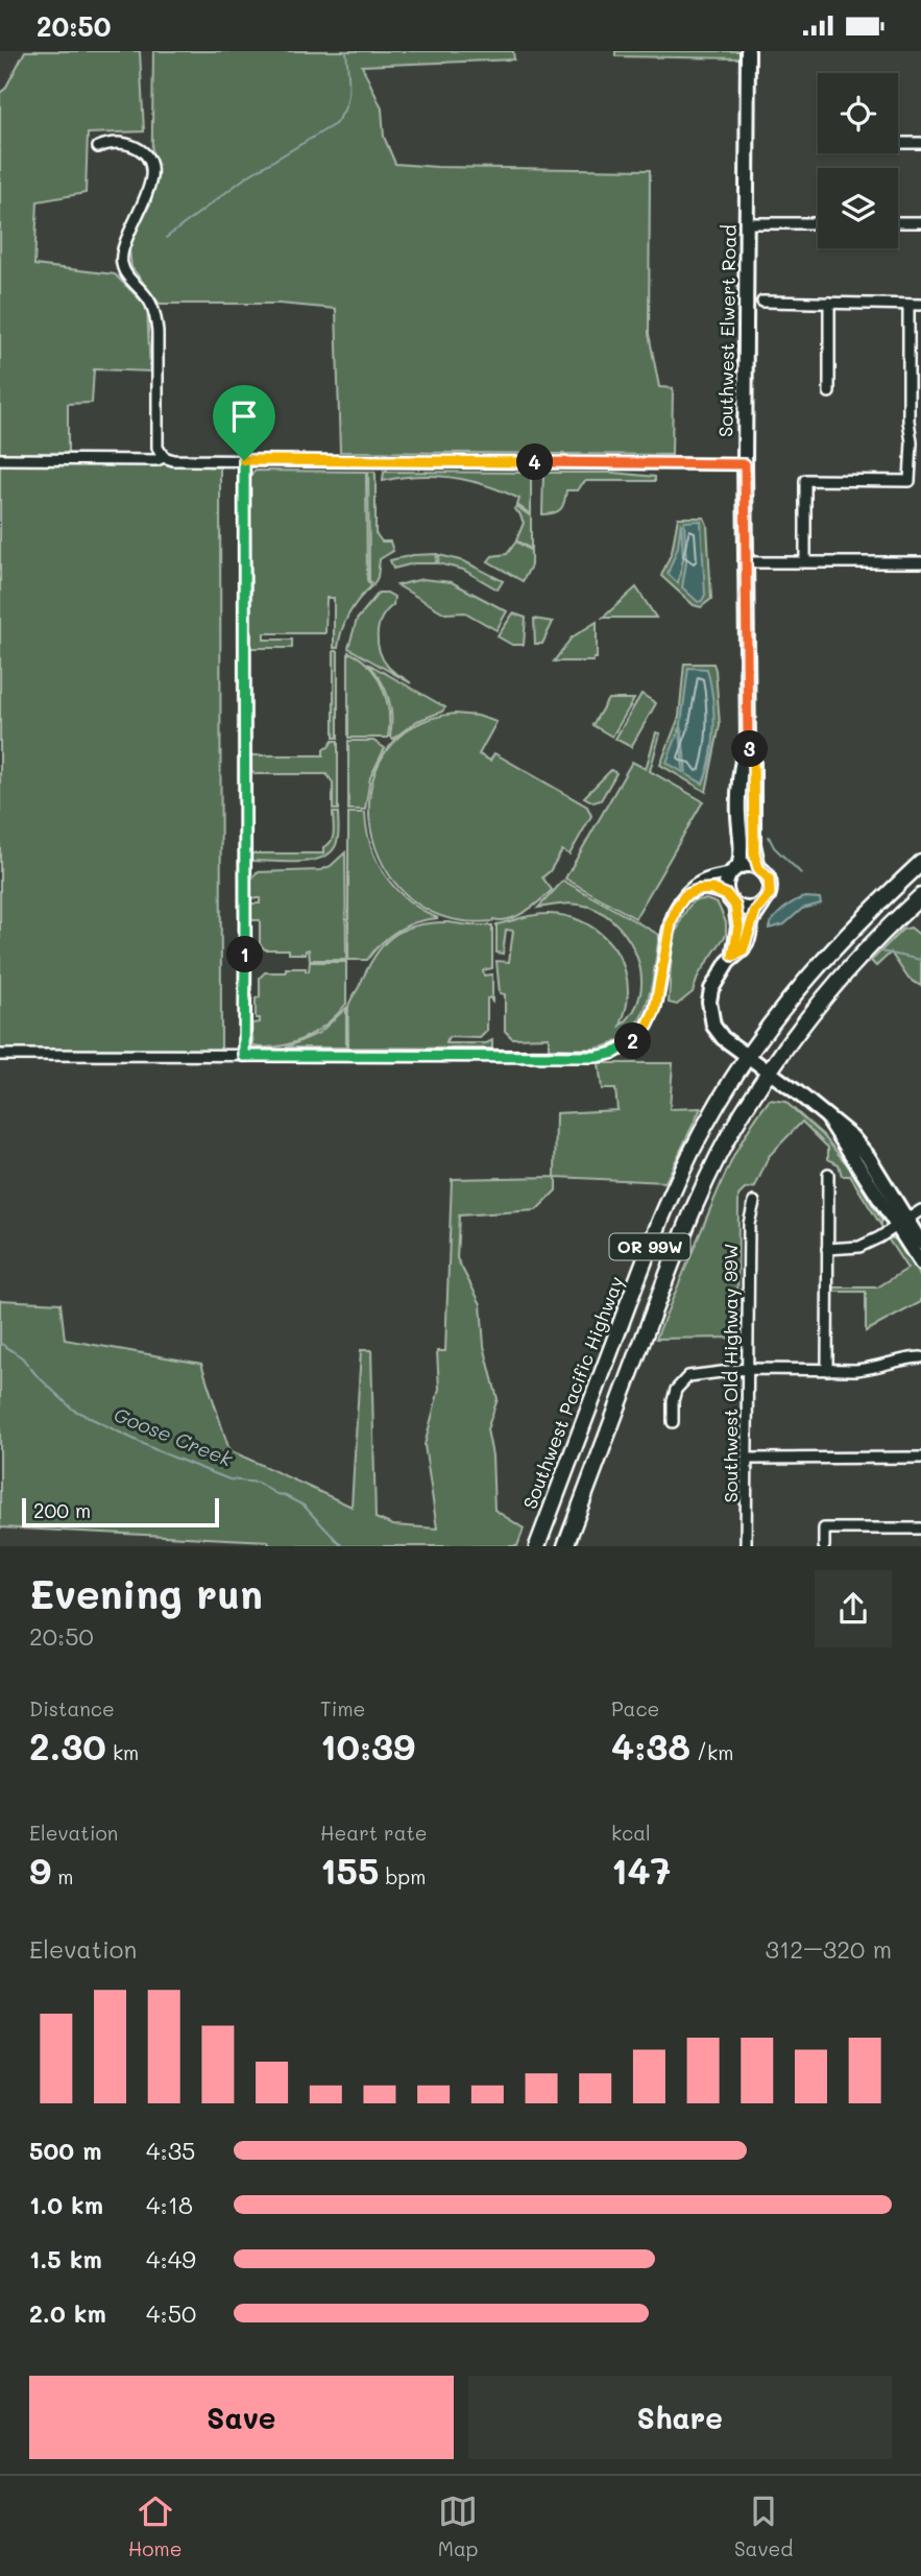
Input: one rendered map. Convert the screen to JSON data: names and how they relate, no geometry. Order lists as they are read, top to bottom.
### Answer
{
  "streets": {
    "highway": ["OR 99W", "Southwest Pacific Highway"],
    "main road": ["Southwest Elwert Road"],
    "street": ["Southwest Old Highway 99W"]
  },
  "water": ["Goose Creek"],
  "scale_bar": "200 m",
  "page": {
    "status": "20:50",
    "pins": [
      "4",
      "3",
      "1",
      "2"
    ],
    "scale": "200 m",
    "heading": ["Evening run", "20:50"],
    "stats": [
      ["Distance", "2.30 km"],
      ["Time", "10:39"],
      ["Pace", "4:38 /km"],
      ["Elevation", "9 m"],
      ["Heart rate", "155 bpm"],
      ["kcal", "147"]
    ],
    "chart": ["Elevation", "312–320 m"],
    "list": [
      {
        "name": "500 m",
        "note": "4:35"
      },
      {
        "name": "1.0 km",
        "note": "4:18"
      },
      {
        "name": "1.5 km",
        "note": "4:49"
      },
      {
        "name": "2.0 km",
        "note": "4:50"
      }
    ],
    "buttons": ["Save", "Share"],
    "tabs": ["Home", "Map", "Saved"]
  }
}
